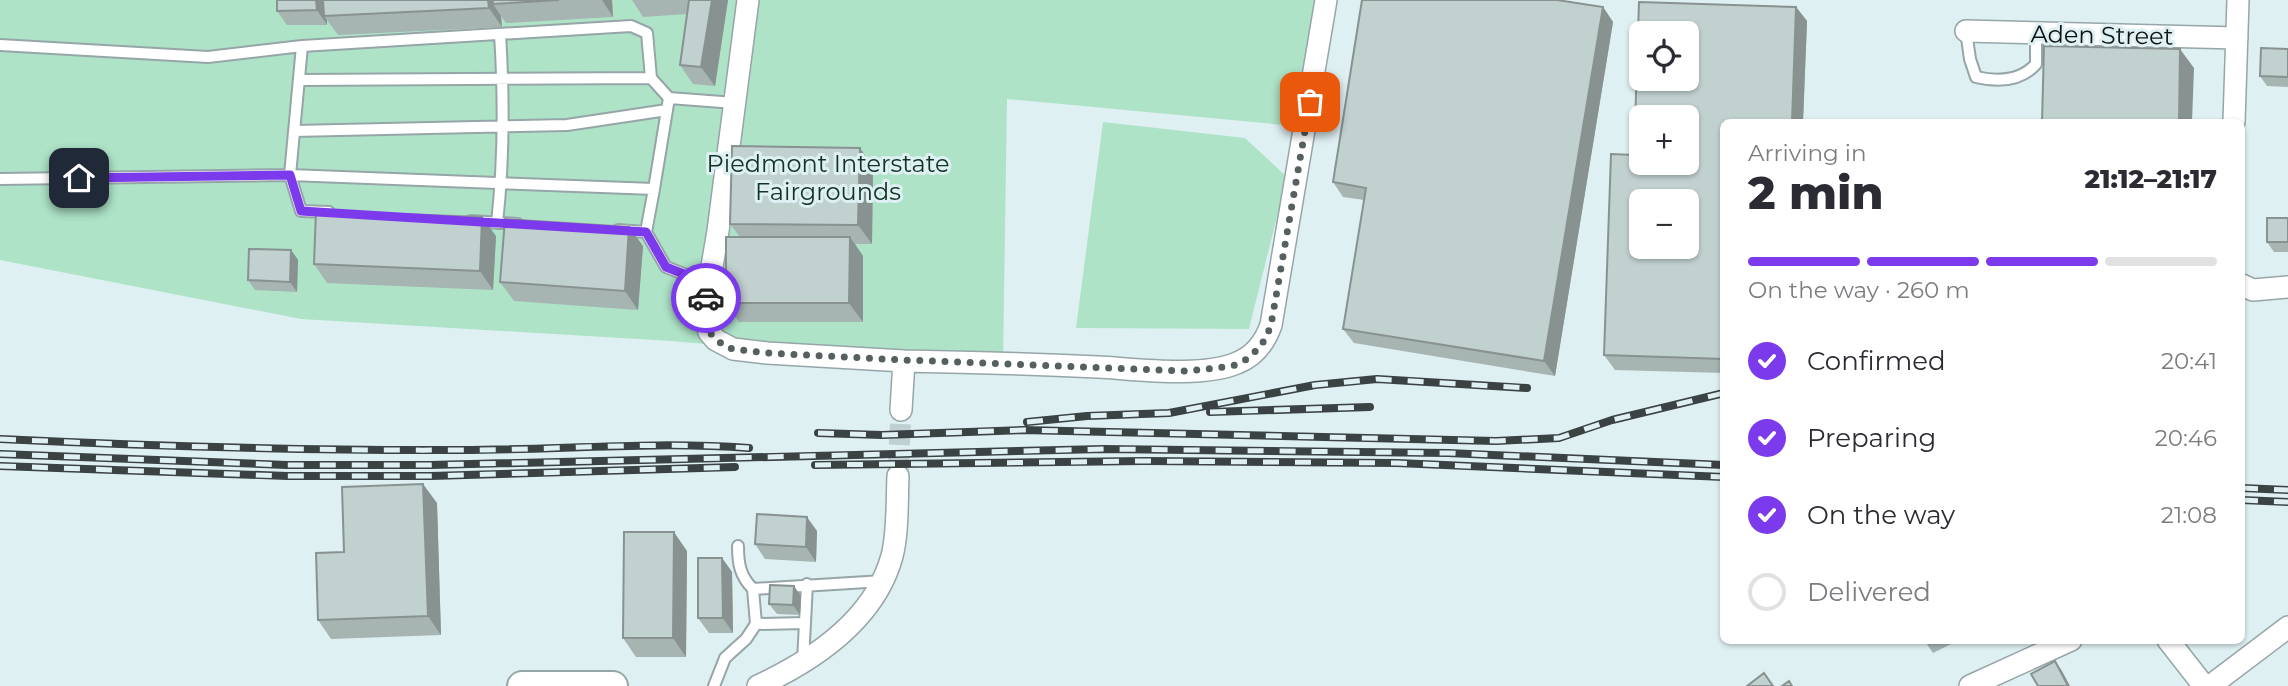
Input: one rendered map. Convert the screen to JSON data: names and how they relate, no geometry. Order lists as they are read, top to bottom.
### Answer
{
  "streets": {
    "street": ["Aden Street"]
  },
  "parks": ["Piedmont Interstate Fairgrounds"],
  "page": {
    "map_buttons": ["+", "−"],
    "heading": ["2 min", "Arriving in", "21:12–21:17"],
    "bar": "On the way · 260 m",
    "list": [
      ["Confirmed", "20:41"],
      ["Preparing", "20:46"],
      ["On the way", "21:08"],
      "Delivered"
    ]
  }
}
